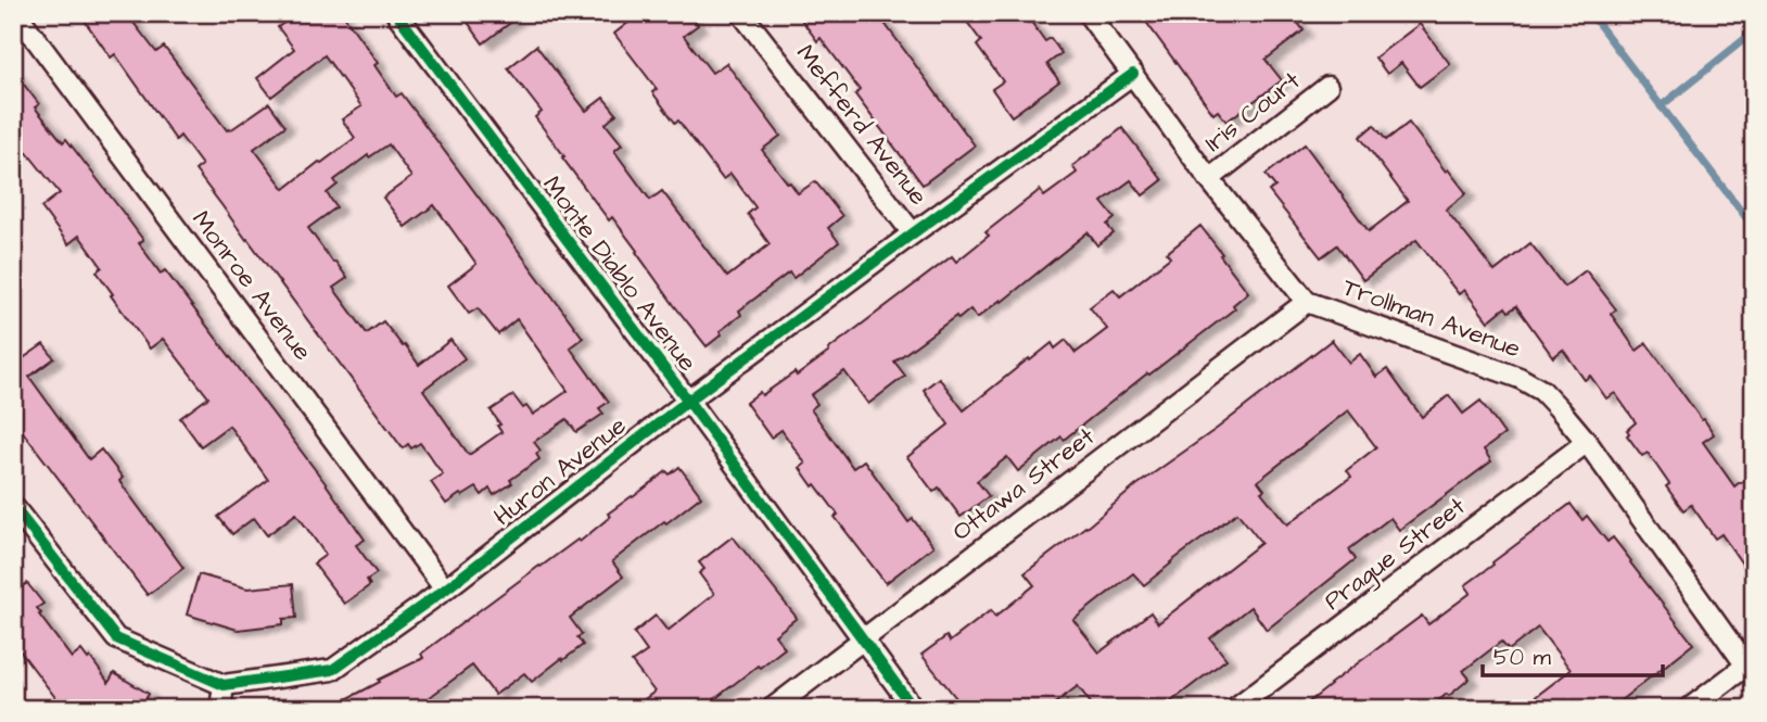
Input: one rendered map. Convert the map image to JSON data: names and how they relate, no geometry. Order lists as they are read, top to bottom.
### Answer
{
  "streets": {
    "street": [
      "Iris Court",
      "Mefferd Avenue",
      "Monte Diablo Avenue",
      "Monroe Avenue",
      "Trollman Avenue",
      "Huron Avenue",
      "Ottawa Street",
      "Prague Street"
    ]
  },
  "crossings": [
    ["Iris Court", "Trollman Avenue"],
    ["Mefferd Avenue", "Huron Avenue"],
    ["Monte Diablo Avenue", "Huron Avenue"],
    ["Monte Diablo Avenue", "Ottawa Street"],
    ["Monroe Avenue", "Huron Avenue"],
    ["Trollman Avenue", "Huron Avenue"],
    ["Trollman Avenue", "Ottawa Street"],
    ["Trollman Avenue", "Prague Street"]
  ],
  "scale_bar": "50 m"
}
